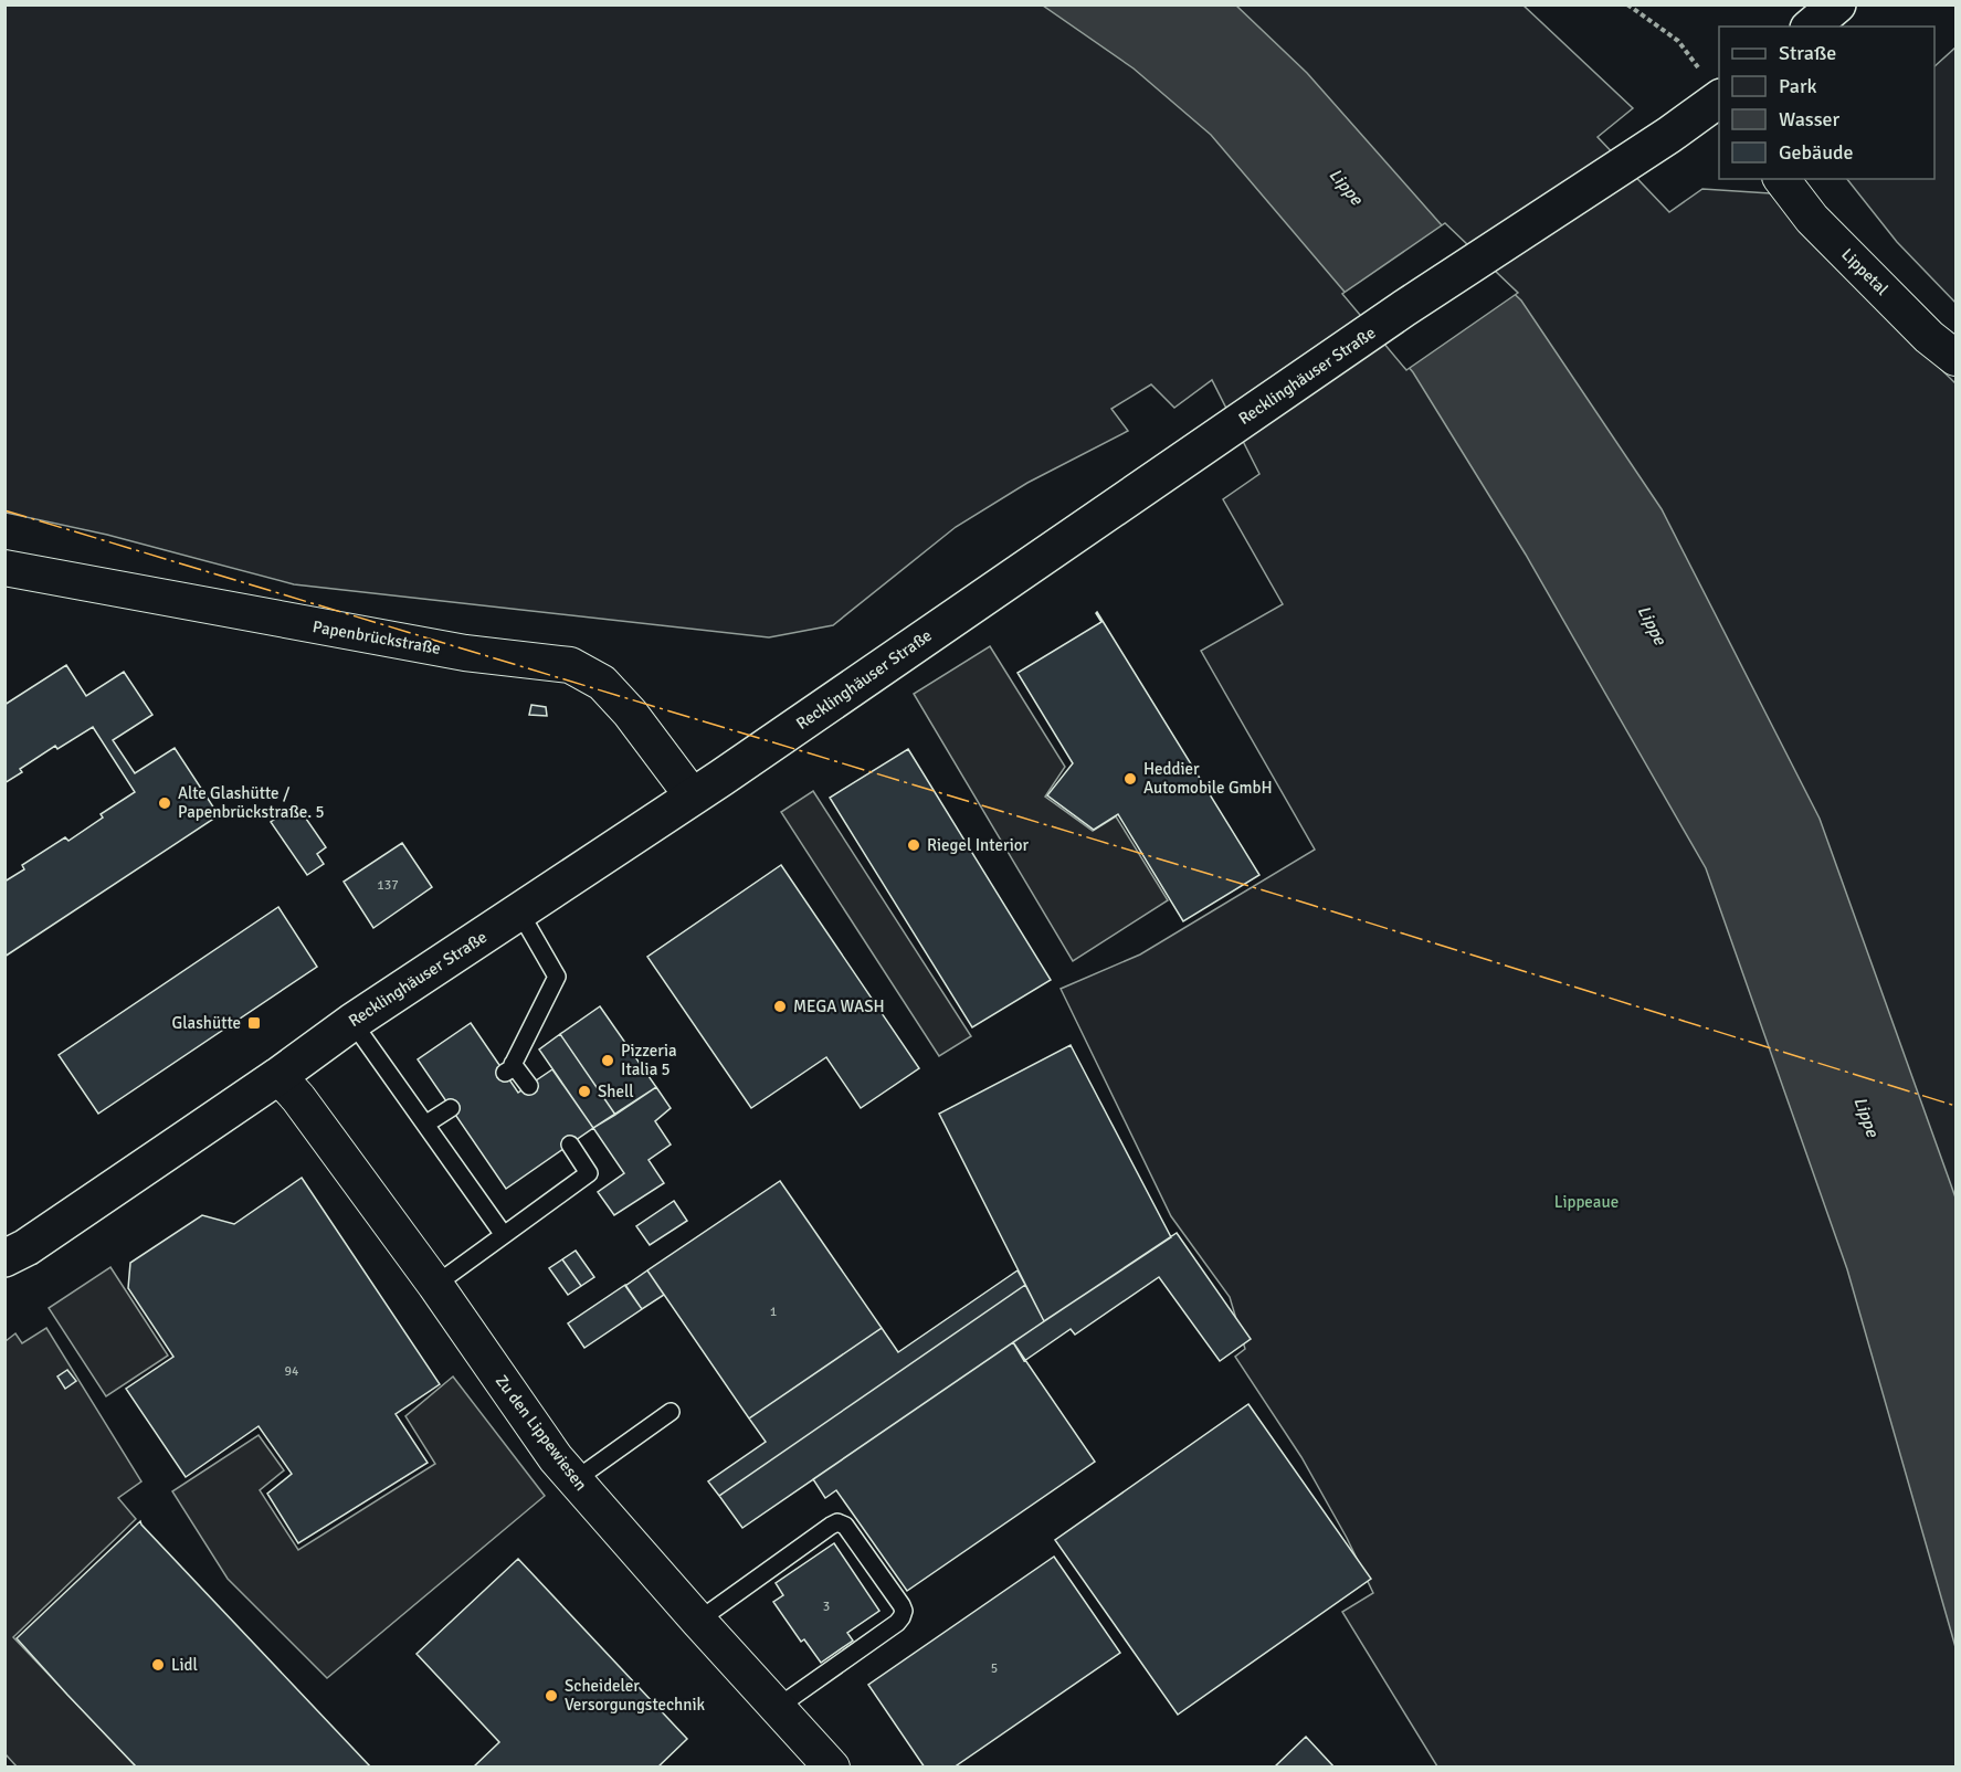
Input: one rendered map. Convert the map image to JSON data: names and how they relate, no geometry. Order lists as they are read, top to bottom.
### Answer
{
  "streets": {
    "main road": ["Recklinghäuser Straße"],
    "street": ["Lippetal", "Papenbrückstraße", "Zu den Lippewiesen"]
  },
  "crossings": [
    ["Recklinghäuser Straße", "Papenbrückstraße"],
    ["Recklinghäuser Straße", "Zu den Lippewiesen"]
  ],
  "water": ["Lippe"],
  "parks": ["Lippeaue"],
  "places": {
    "other": [
      "Heddier Automobile GmbH",
      "Alte Glashütte / Papenbrückstraße. 5",
      "Riegel Interior",
      "MEGA WASH",
      "Pizzeria Italia 5",
      "Shell",
      "Lidl",
      "Scheideler Versorgungstechnik"
    ],
    "transit": ["Glashütte"]
  },
  "house_numbers": [
    "137",
    "1",
    "94",
    "3",
    "5"
  ],
  "legend": [
    "Straße",
    "Park",
    "Wasser",
    "Gebäude"
  ]
}
